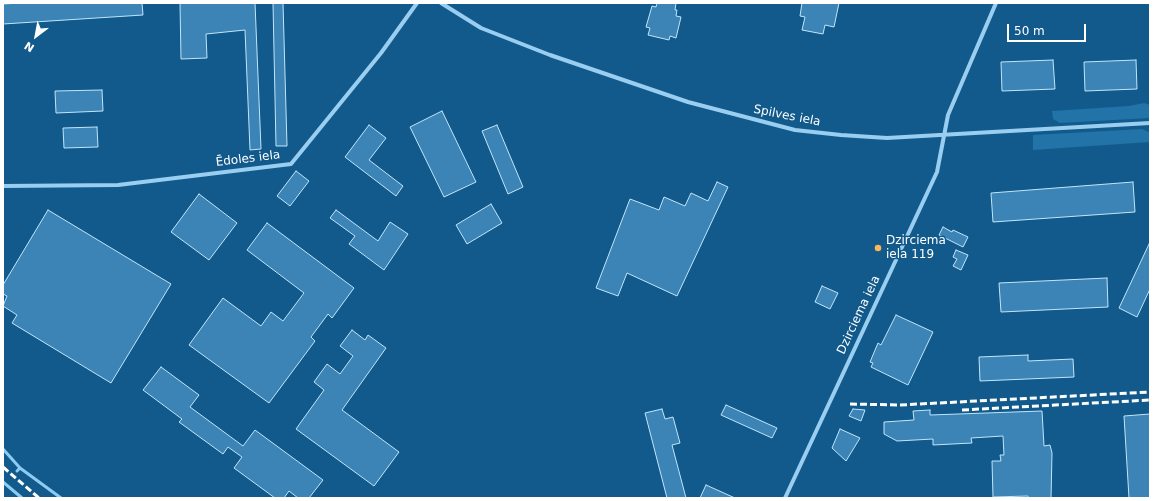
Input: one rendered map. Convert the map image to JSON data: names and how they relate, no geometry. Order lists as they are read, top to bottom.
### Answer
{
  "streets": {
    "street": ["Spilves iela", "Ēdoles iela", "Dzirciema iela"]
  },
  "crossings": [
    ["Spilves iela", "Dzirciema iela"]
  ],
  "places": ["Dzirciema iela 119"],
  "scale_bar": "50 m",
  "north": "bottom left"
}
